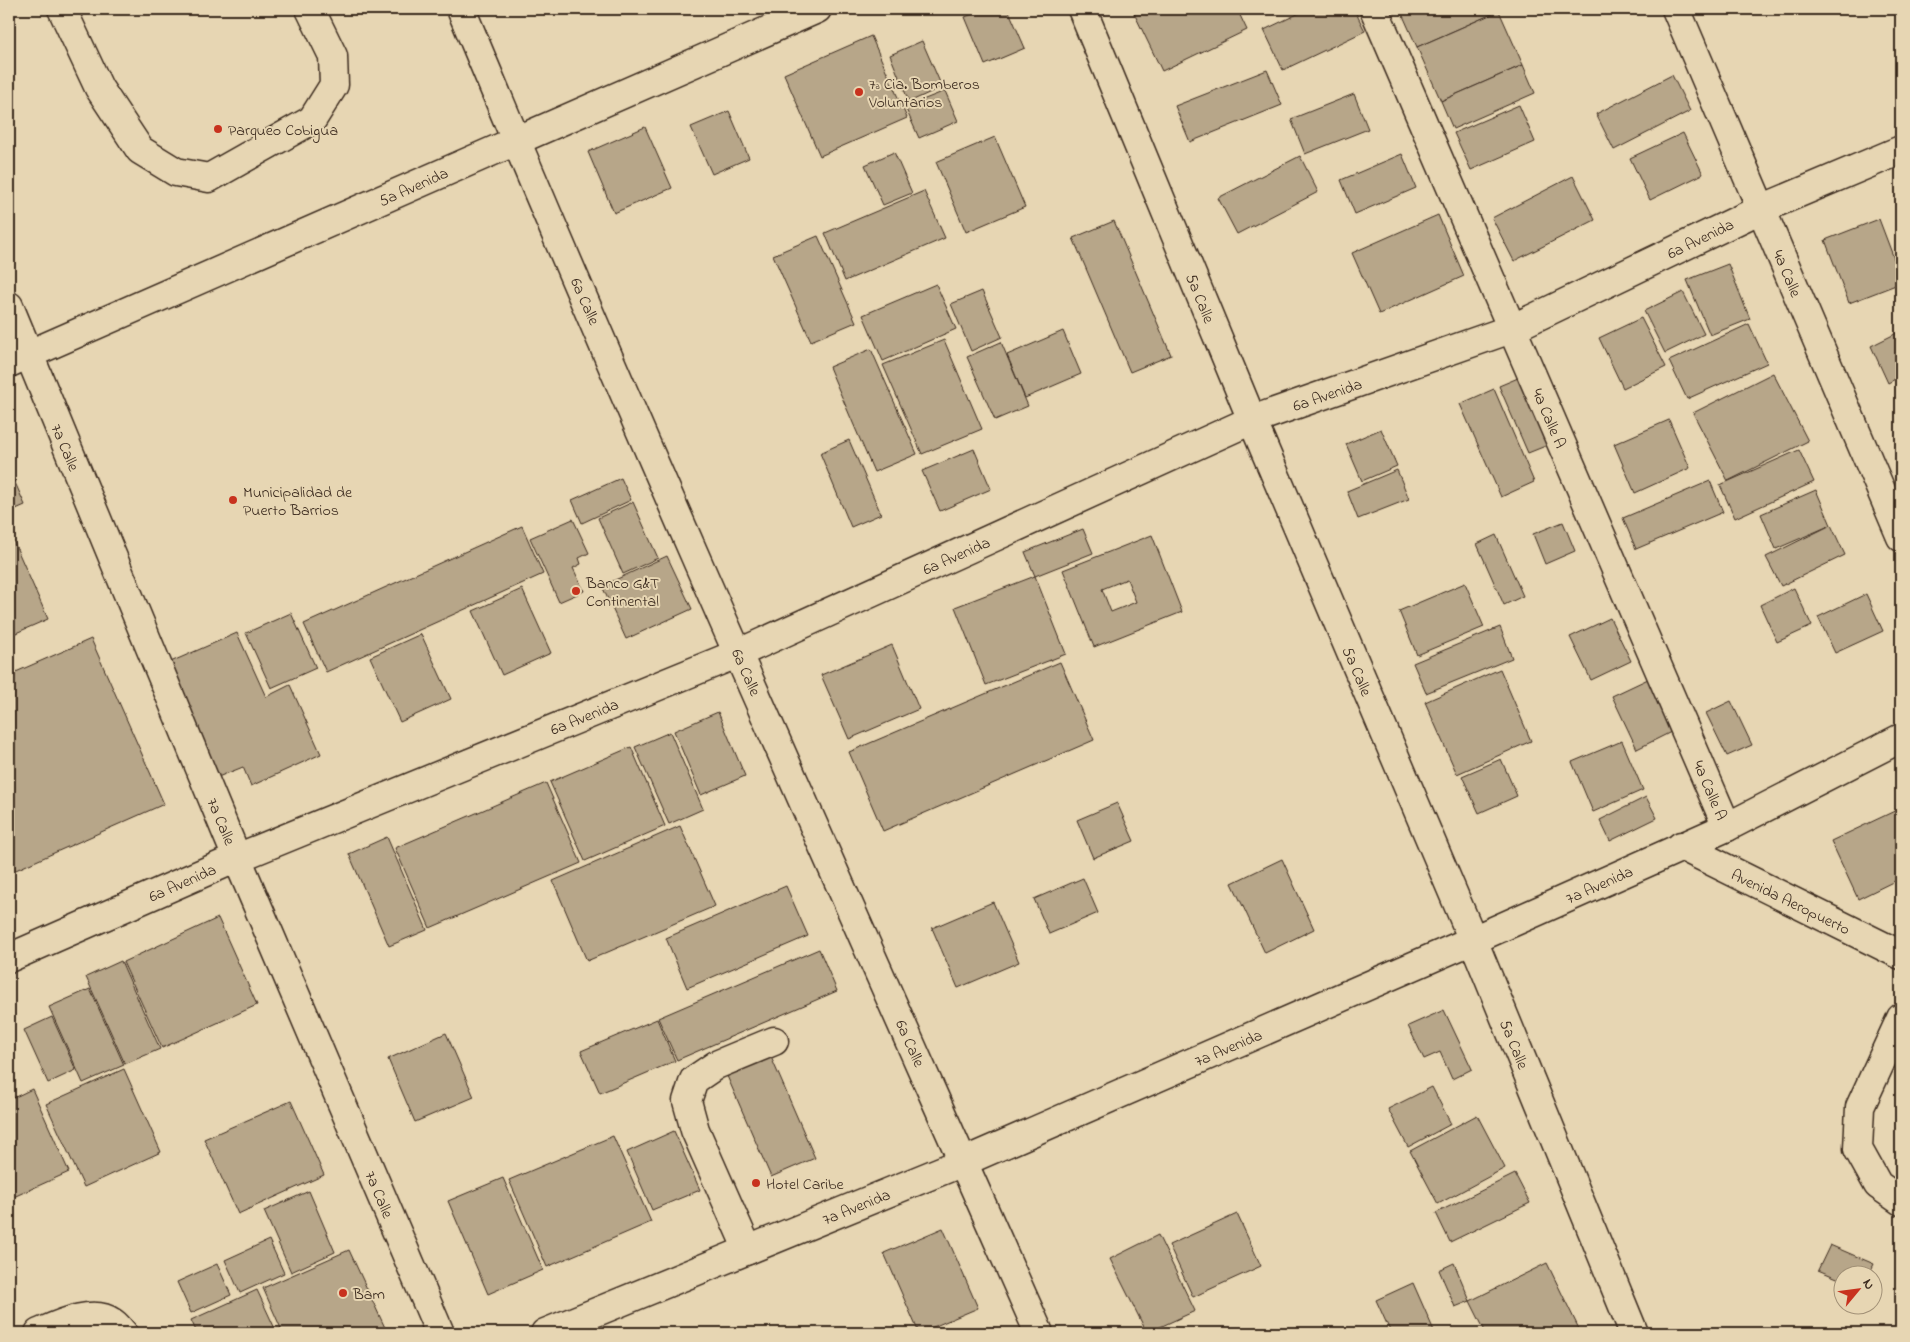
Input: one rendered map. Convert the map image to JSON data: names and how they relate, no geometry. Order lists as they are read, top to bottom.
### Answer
{
  "streets": {
    "street": [
      "5a Avenida",
      "6a Avenida",
      "4a Calle",
      "5a Calle",
      "6a Calle",
      "4a Calle A",
      "7a Calle",
      "7a Avenida",
      "Avenida Aeropuerto"
    ]
  },
  "crossings": [
    ["5a Avenida", "6a Calle"],
    ["5a Avenida", "7a Calle"],
    ["6a Avenida", "4a Calle"],
    ["6a Avenida", "5a Calle"],
    ["6a Avenida", "6a Calle"],
    ["6a Avenida", "4a Calle A"],
    ["6a Avenida", "7a Calle"],
    ["5a Calle", "7a Avenida"],
    ["6a Calle", "7a Avenida"],
    ["4a Calle A", "7a Avenida"],
    ["7a Avenida", "Avenida Aeropuerto"]
  ],
  "places": [
    "7ª Cia. Bomberos Voluntarios",
    "Parqueo Cobigua",
    "Municipalidad de Puerto Barrios",
    "Banco G&T Continental",
    "Hotel Caribe",
    "Bam"
  ],
  "north": "top right"
}
